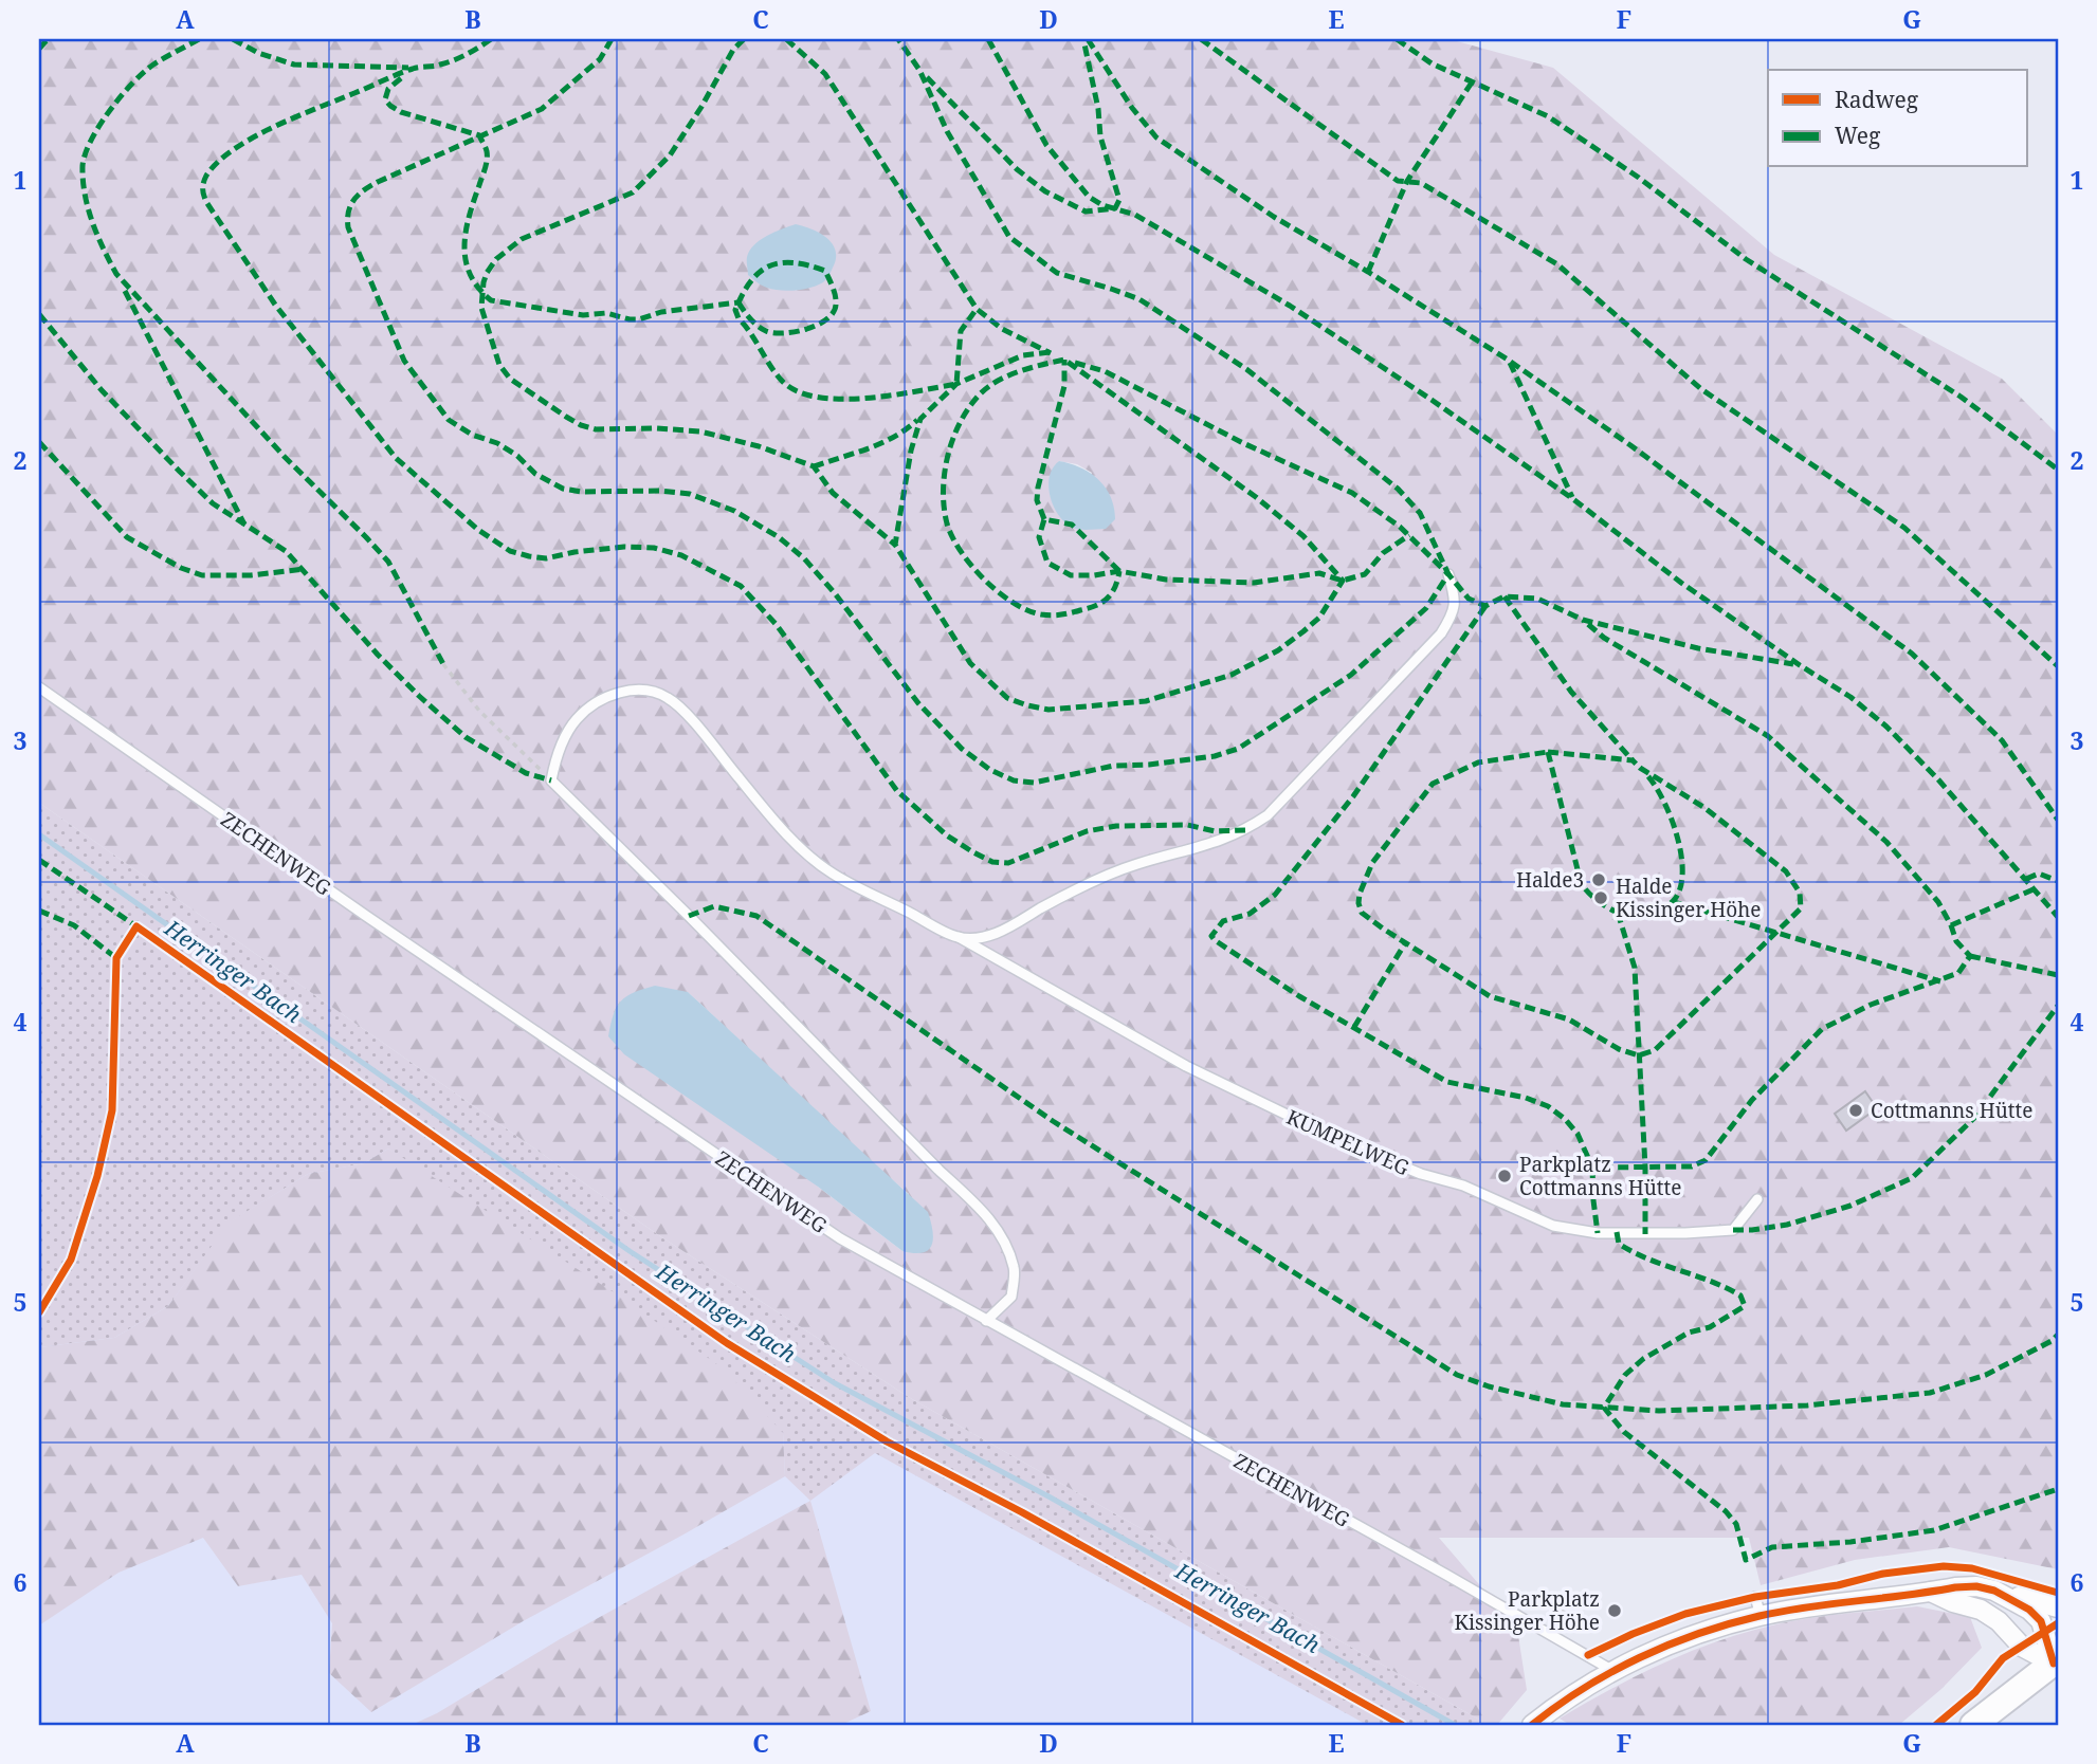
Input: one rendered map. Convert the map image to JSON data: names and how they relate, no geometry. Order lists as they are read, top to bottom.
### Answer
{
  "streets": {
    "lane": ["ZECHENWEG", "KUMPELWEG"]
  },
  "water": ["Herringer Bach"],
  "places": [
    "Halde3",
    "Halde Kissinger Höhe",
    "Cottmanns Hütte",
    "Parkplatz Cottmanns Hütte",
    "Parkplatz Kissinger Höhe"
  ],
  "legend": ["Radweg", "Weg"],
  "grid": {
    "columns": [
      "A",
      "B",
      "C",
      "D",
      "E",
      "F",
      "G"
    ],
    "rows": [
      "1",
      "2",
      "3",
      "4",
      "5",
      "6"
    ]
  }
}
